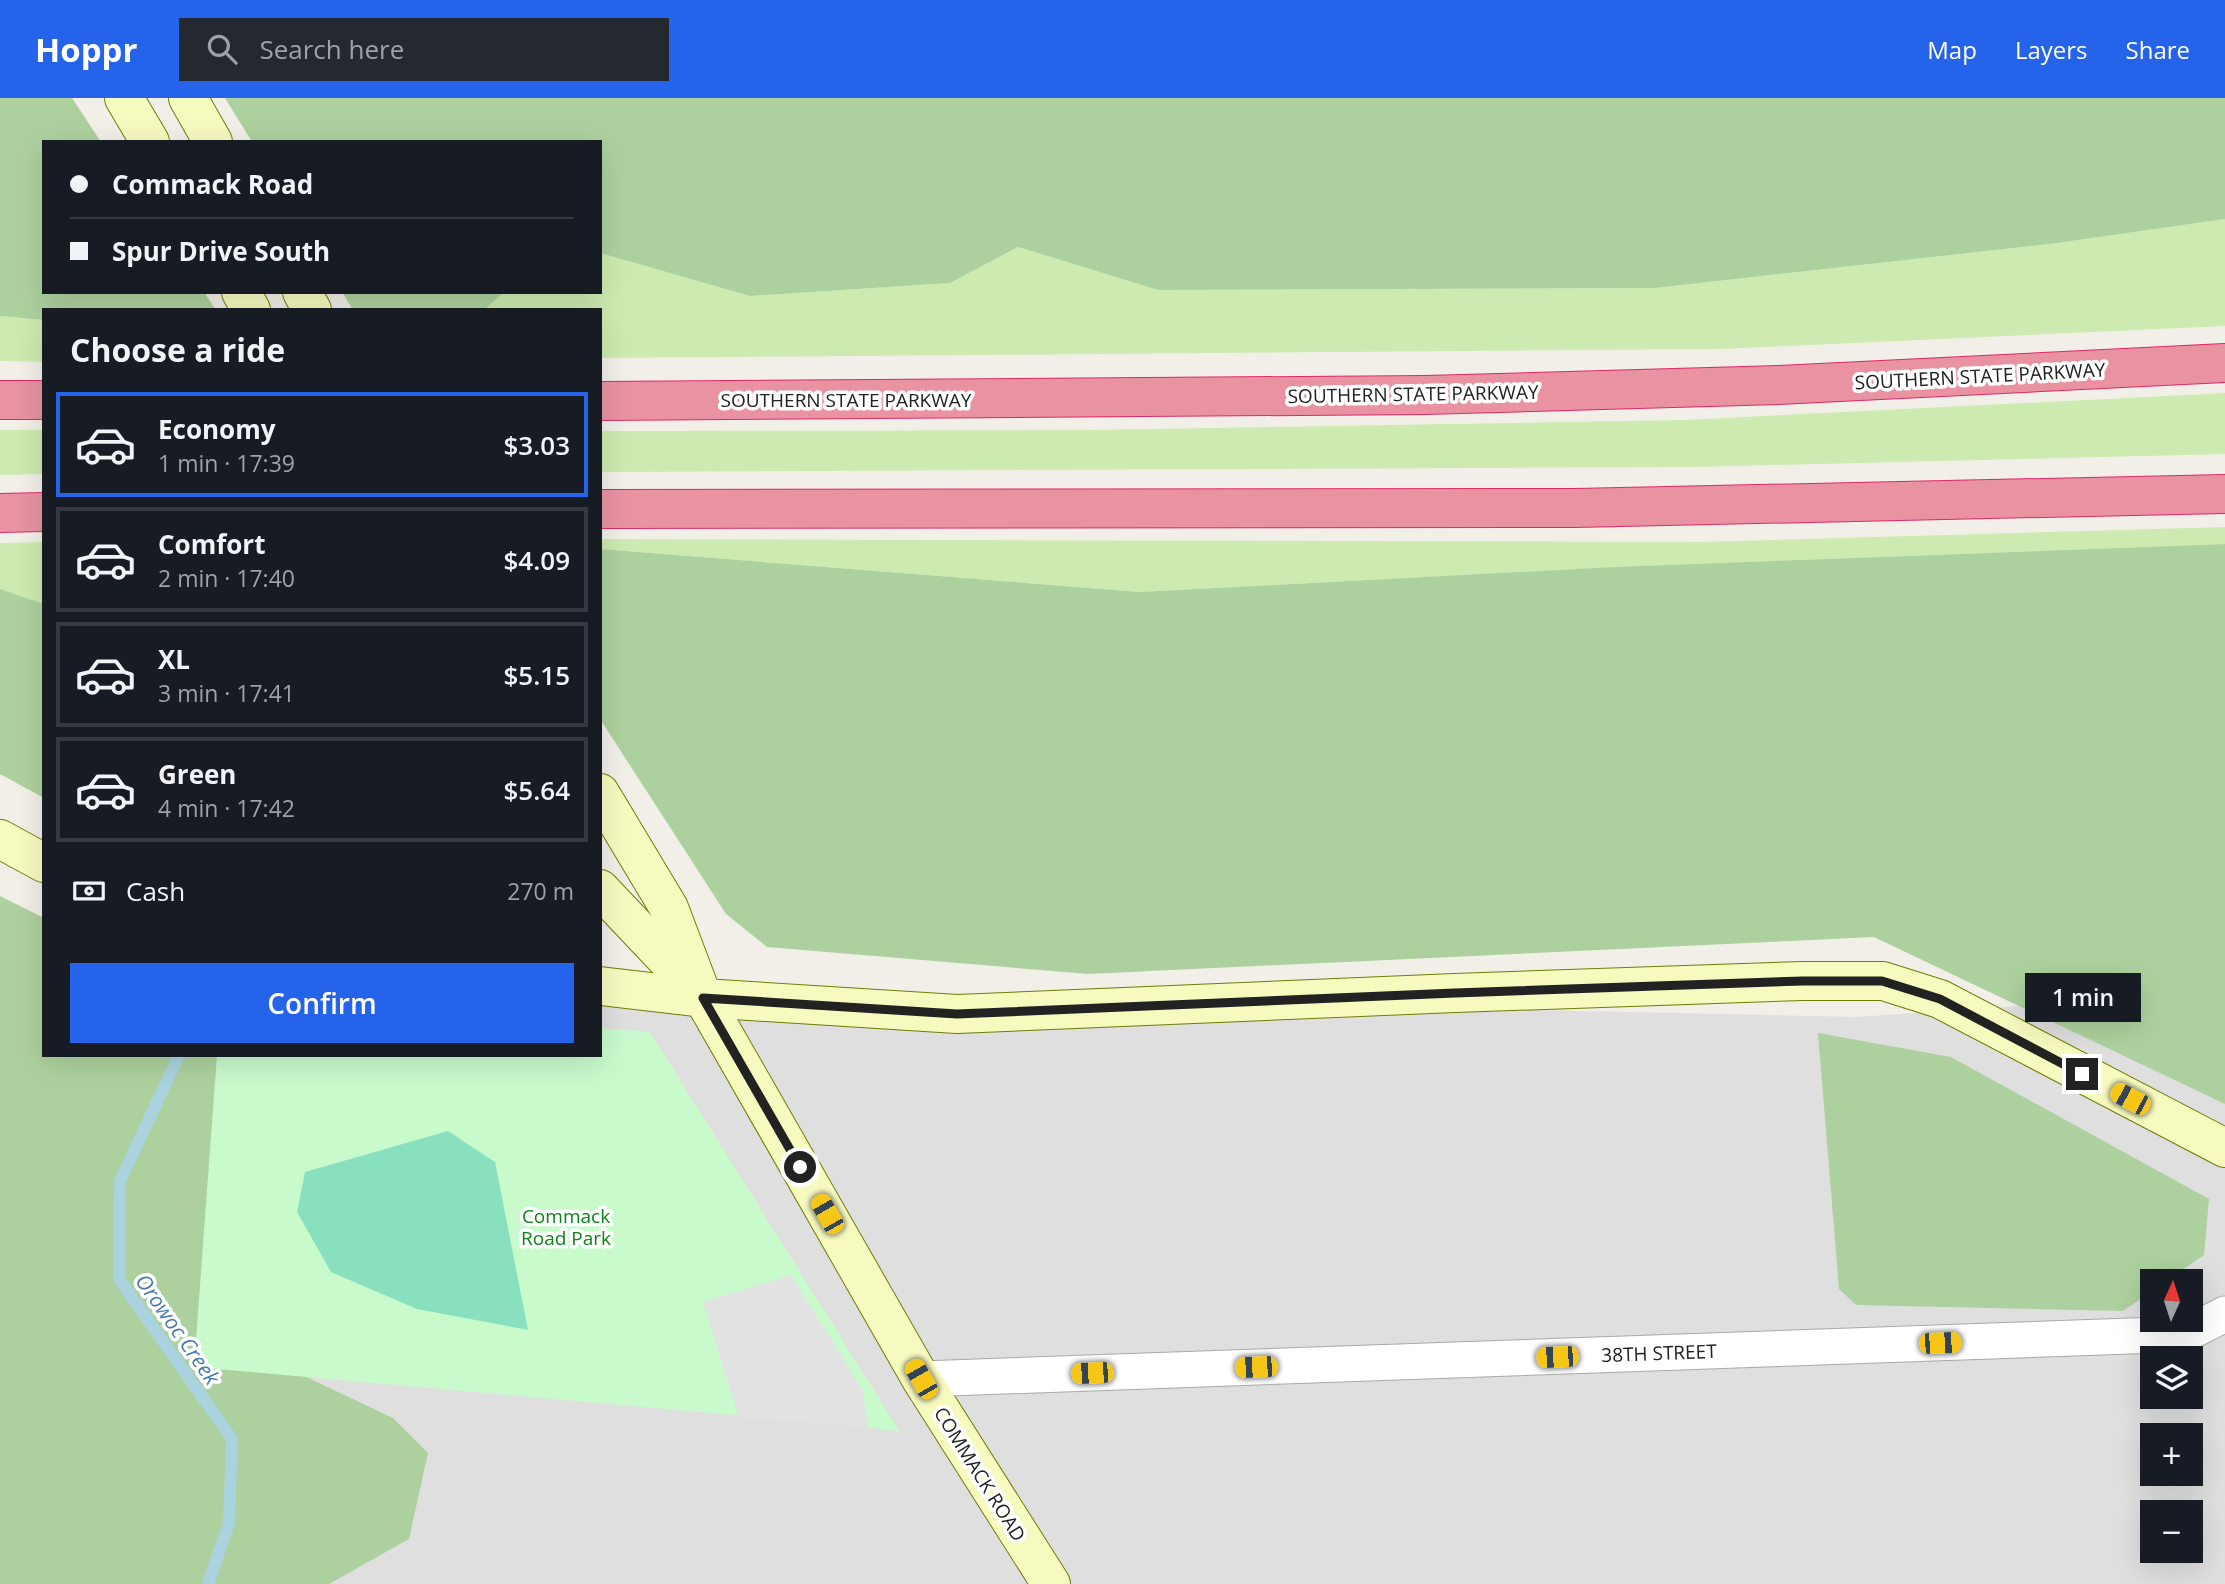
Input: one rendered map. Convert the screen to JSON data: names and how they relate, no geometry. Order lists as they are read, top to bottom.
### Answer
{
  "streets": {
    "highway": ["SOUTHERN STATE PARKWAY"],
    "street": ["38TH STREET", "COMMACK ROAD"]
  },
  "crossings": [
    ["38TH STREET", "COMMACK ROAD"]
  ],
  "water": ["Orowoc Creek"],
  "parks": ["Commack Road Park"],
  "north": "top",
  "page": {
    "header": "Hoppr",
    "search": "Search here",
    "nav": ["Map", "Layers", "Share"],
    "banner": ["Commack Road", "Spur Drive South"],
    "heading": "Choose a ride",
    "list": [
      {
        "name": "Economy",
        "note": "1 min · 17:39",
        "value": "$3.03"
      },
      {
        "name": "Comfort",
        "note": "2 min · 17:40",
        "value": "$4.09"
      },
      {
        "name": "XL",
        "note": "3 min · 17:41",
        "value": "$5.15"
      },
      {
        "name": "Green",
        "note": "4 min · 17:42",
        "value": "$5.64"
      }
    ],
    "pay": ["Cash", "270 m"],
    "buttons": "Confirm",
    "bubble": "1 min",
    "map_buttons": ["+", "−"]
  }
}
